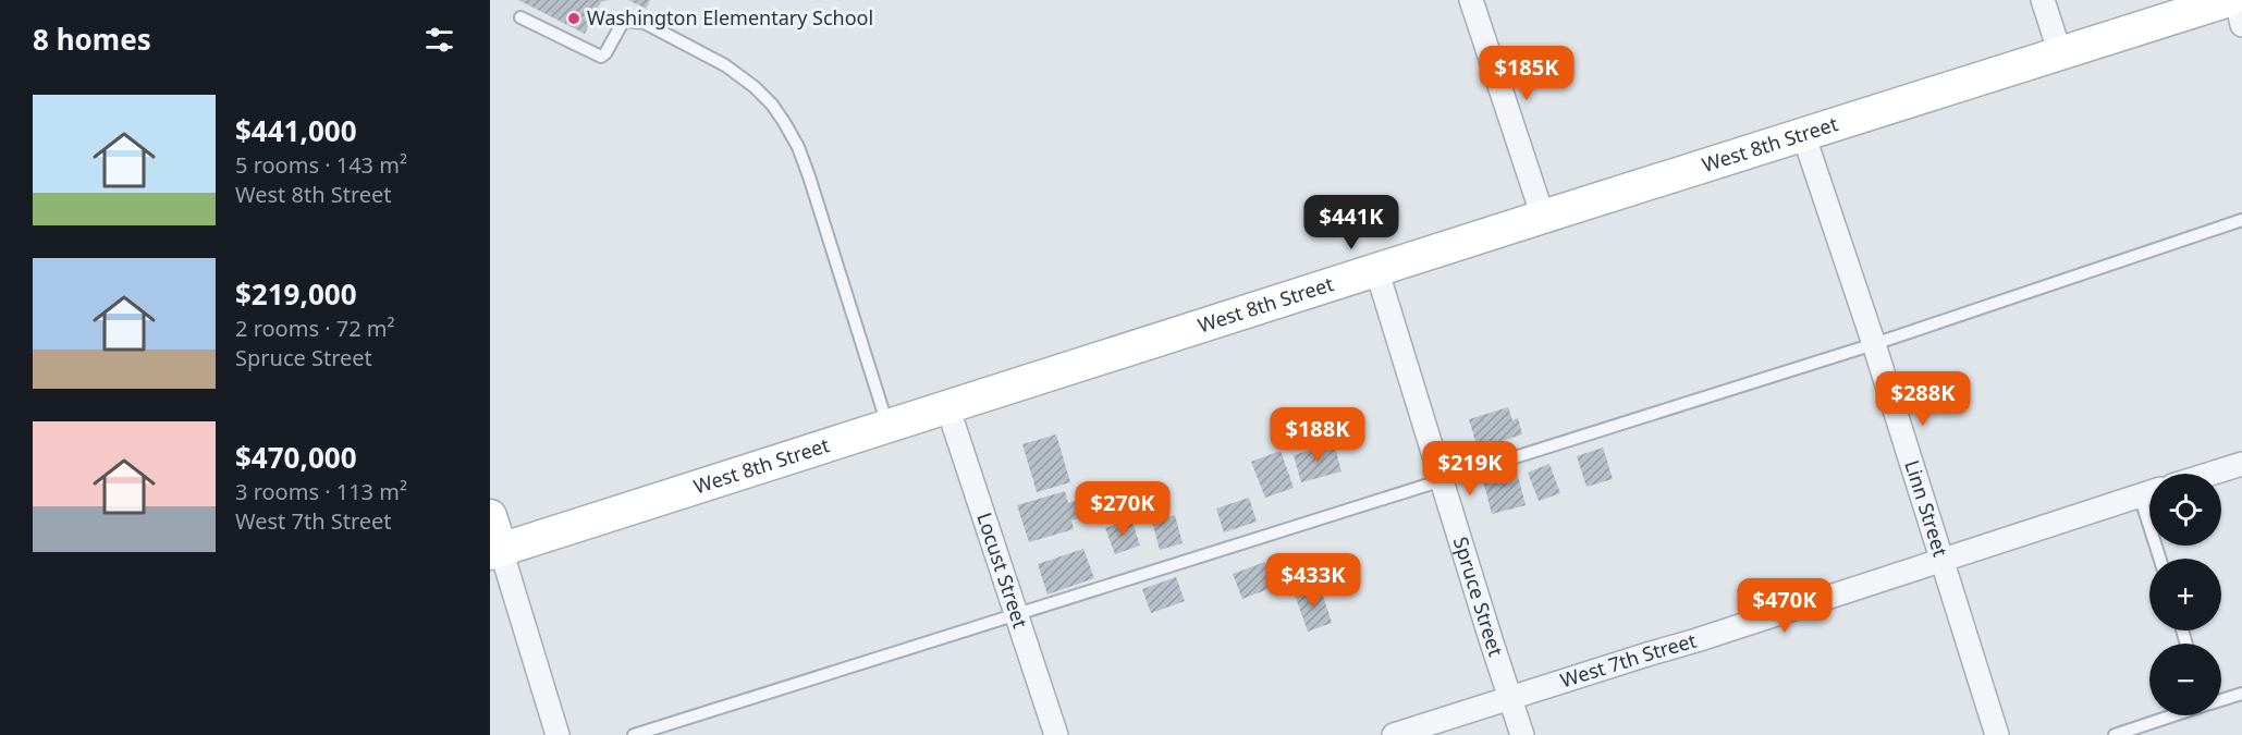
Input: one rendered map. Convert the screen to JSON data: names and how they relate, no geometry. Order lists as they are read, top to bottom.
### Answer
{
  "streets": {
    "main road": ["West 8th Street"],
    "street": [
      "Linn Street",
      "Locust Street",
      "Spruce Street",
      "West 7th Street"
    ]
  },
  "crossings": [
    ["West 8th Street", "Linn Street"],
    ["West 8th Street", "Locust Street"],
    ["West 8th Street", "Spruce Street"],
    ["Linn Street", "West 7th Street"],
    ["Spruce Street", "West 7th Street"]
  ],
  "places": ["Washington Elementary School"],
  "page": {
    "heading": "8 homes",
    "price": [
      "$185K",
      "$441K",
      "$288K",
      "$188K",
      "$219K",
      "$270K",
      "$433K",
      "$470K"
    ],
    "list": [
      {
        "name": "$441,000",
        "note": "5 rooms · 143 m² · West 8th Street"
      },
      {
        "name": "$219,000",
        "note": "2 rooms · 72 m² · Spruce Street"
      },
      {
        "name": "$470,000",
        "note": "3 rooms · 113 m² · West 7th Street"
      }
    ],
    "map_buttons": ["+", "−"]
  }
}
